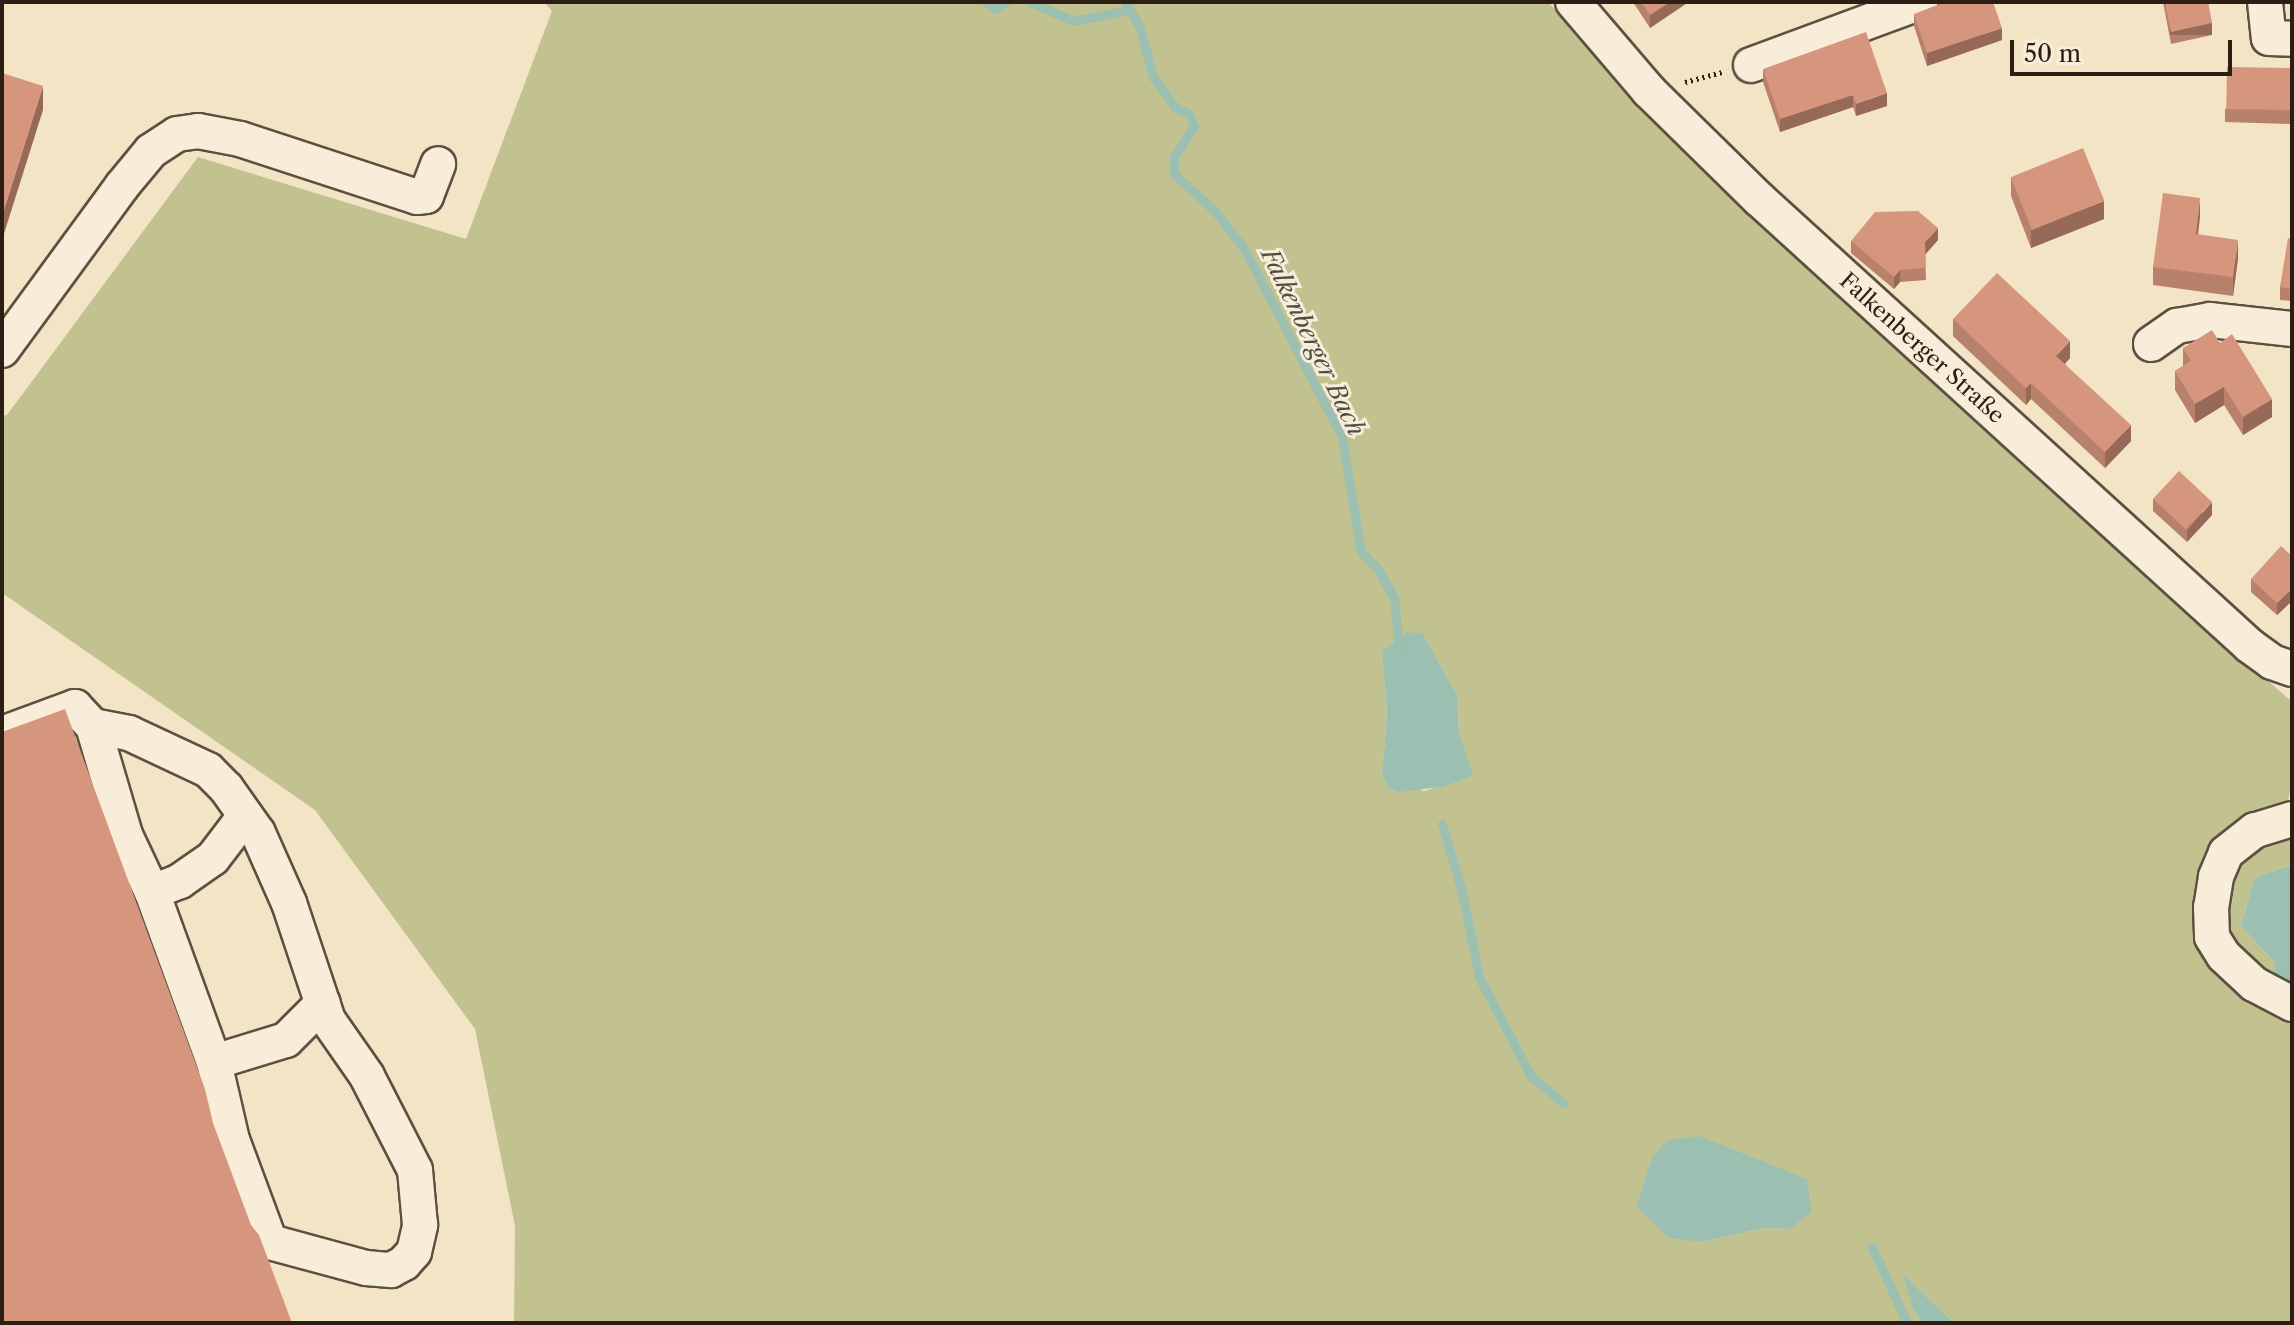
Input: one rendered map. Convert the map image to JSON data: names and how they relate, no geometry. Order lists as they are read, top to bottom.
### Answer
{
  "streets": {
    "street": ["Falkenberger Straße"]
  },
  "water": ["Falkenberger Bach"],
  "scale_bar": "50 m"
}
